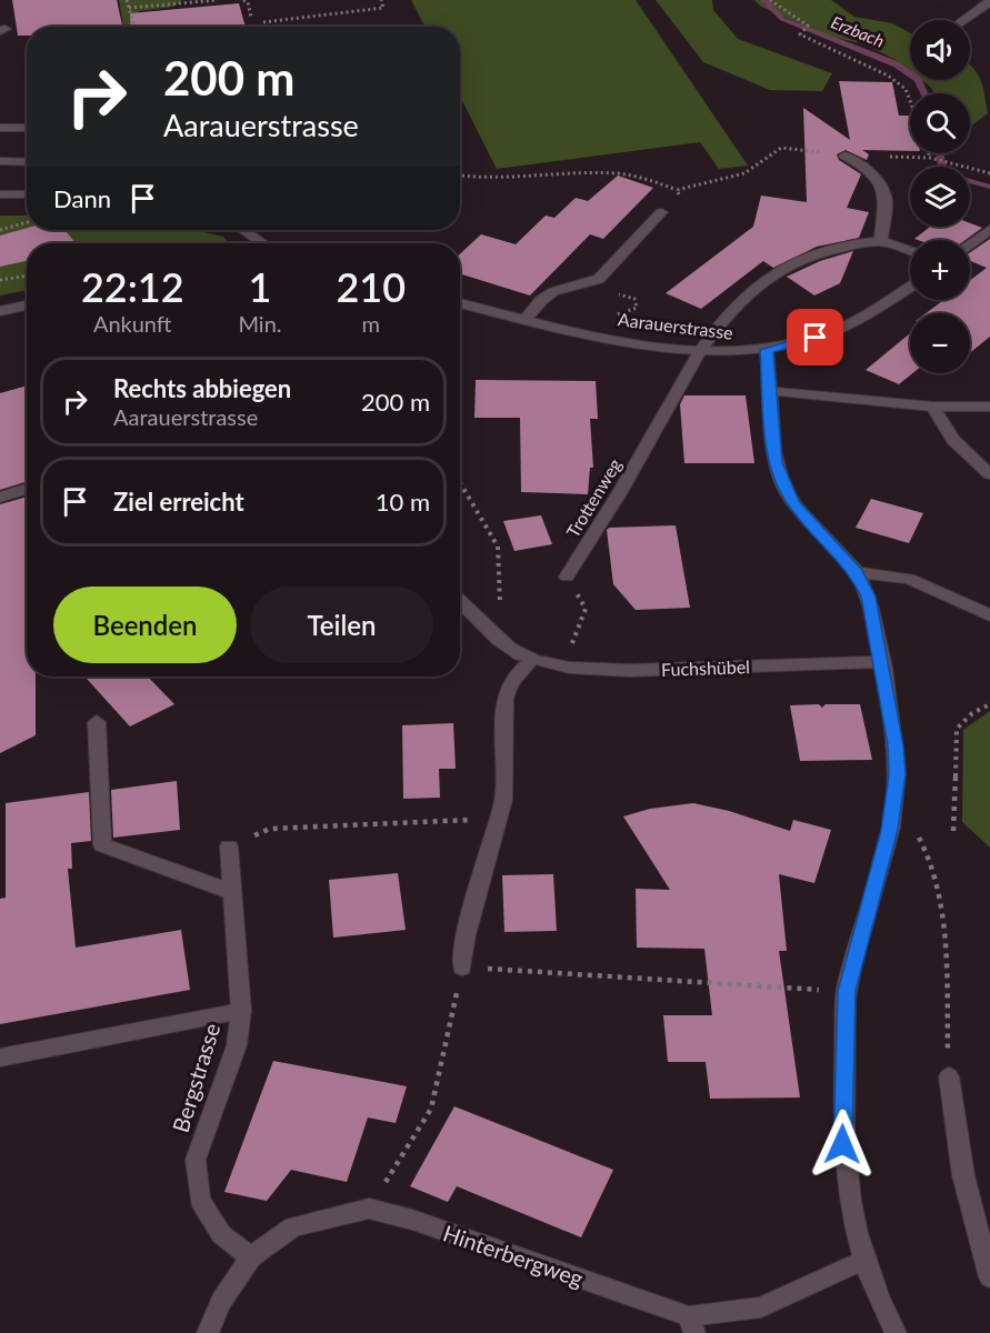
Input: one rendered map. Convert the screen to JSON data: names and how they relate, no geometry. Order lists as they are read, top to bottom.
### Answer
{
  "streets": {
    "street": [
      "Aarauerstrasse",
      "Trottenweg",
      "Fuchshübel",
      "Bergstrasse",
      "Hinterbergweg"
    ]
  },
  "crossings": [
    ["Aarauerstrasse", "Trottenweg"],
    ["Bergstrasse", "Hinterbergweg"]
  ],
  "water": ["Erzbach"],
  "page": {
    "map_buttons": ["+", "−"],
    "turn": ["200 m", "Aarauerstrasse"],
    "then": "Dann",
    "eta": [
      "22:12",
      "Ankunft",
      "1",
      "Min.",
      "210",
      "m"
    ],
    "list": [
      {
        "name": "Rechts abbiegen",
        "note": "Aarauerstrasse",
        "value": "200 m"
      },
      {
        "name": "Ziel erreicht",
        "value": "10 m"
      }
    ],
    "buttons": ["Beenden", "Teilen"]
  }
}
